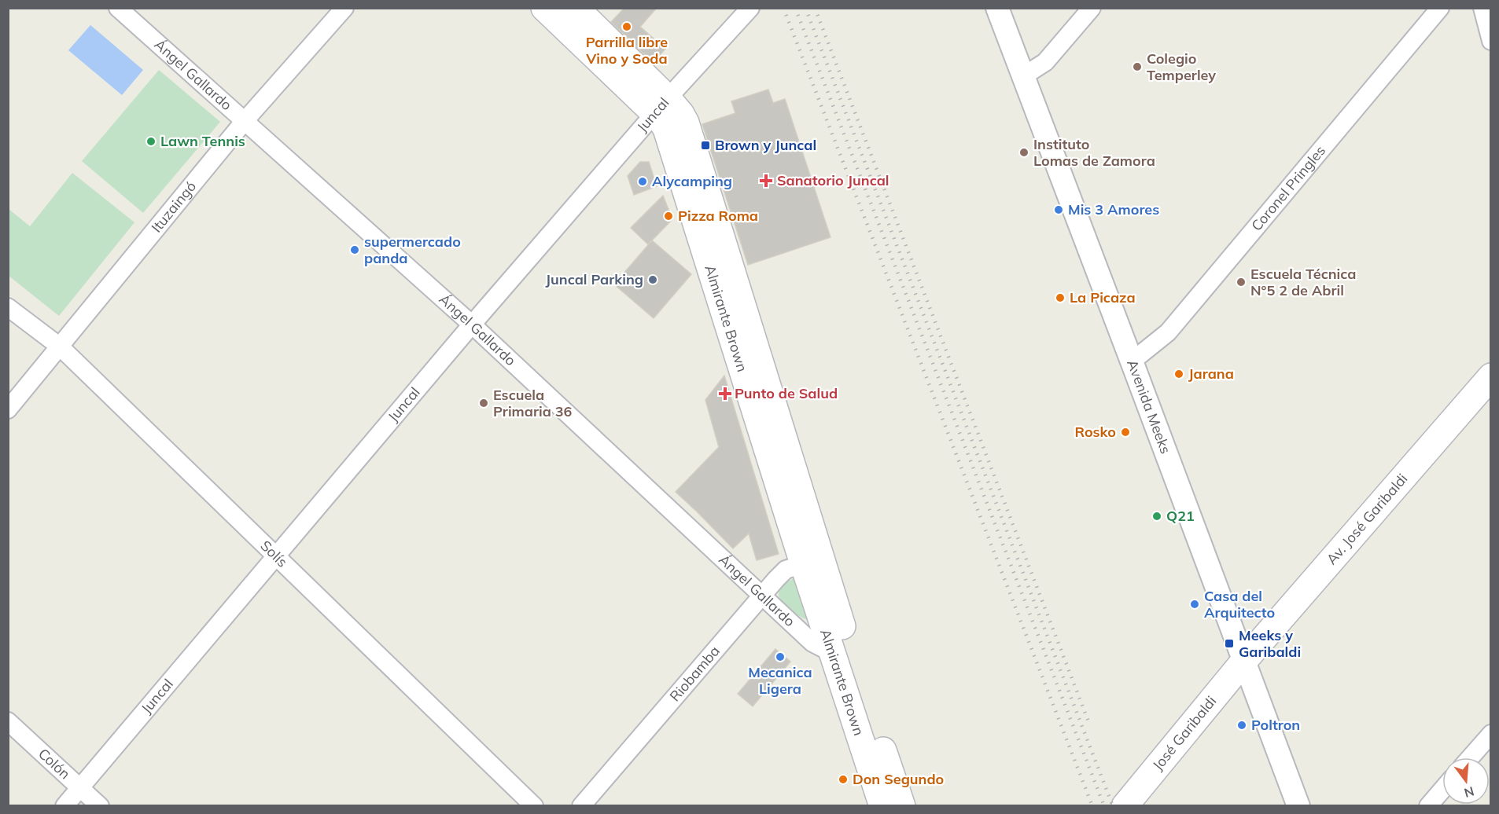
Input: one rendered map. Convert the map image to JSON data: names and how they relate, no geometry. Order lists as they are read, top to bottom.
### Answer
{
  "streets": {
    "main road": ["Almirante Brown", "Av. José Garibaldi", "José Garibaldi"],
    "street": [
      "Ángel Gallardo",
      "Juncal",
      "Coronel Pringles",
      "Ituzaingó",
      "Avenida Meeks",
      "Solís",
      "Riobamba",
      "Colón"
    ]
  },
  "crossings": [
    ["Ángel Gallardo", "Juncal"],
    ["Ángel Gallardo", "Ituzaingó"],
    ["Ángel Gallardo", "Almirante Brown"],
    ["Ángel Gallardo", "Riobamba"],
    ["Juncal", "Almirante Brown"],
    ["Juncal", "Solís"],
    ["Juncal", "Colón"],
    ["Coronel Pringles", "Avenida Meeks"],
    ["Ituzaingó", "Solís"],
    ["Almirante Brown", "Riobamba"],
    ["Avenida Meeks", "Av. José Garibaldi"],
    ["Avenida Meeks", "José Garibaldi"],
    ["Av. José Garibaldi", "José Garibaldi"]
  ],
  "places": {
    "other": [
      "Parrilla libre Vino y Soda",
      "Colegio Temperley",
      "Lawn Tennis",
      "Instituto Lomas de Zamora",
      "Alycamping",
      "Mis 3 Amores",
      "Pizza Roma",
      "supermercado panda",
      "Juncal Parking",
      "Escuela Técnica N°5 2 de Abril",
      "La Picaza",
      "Jarana",
      "Escuela Primaria 36",
      "Rosko",
      "Q21",
      "Casa del Arquitecto",
      "Mecanica Ligera",
      "Poltron",
      "Don Segundo"
    ],
    "transit": ["Brown y Juncal", "Meeks y Garibaldi"],
    "health": ["Sanatorio Juncal", "Punto de Salud"]
  },
  "north": "bottom"
}
